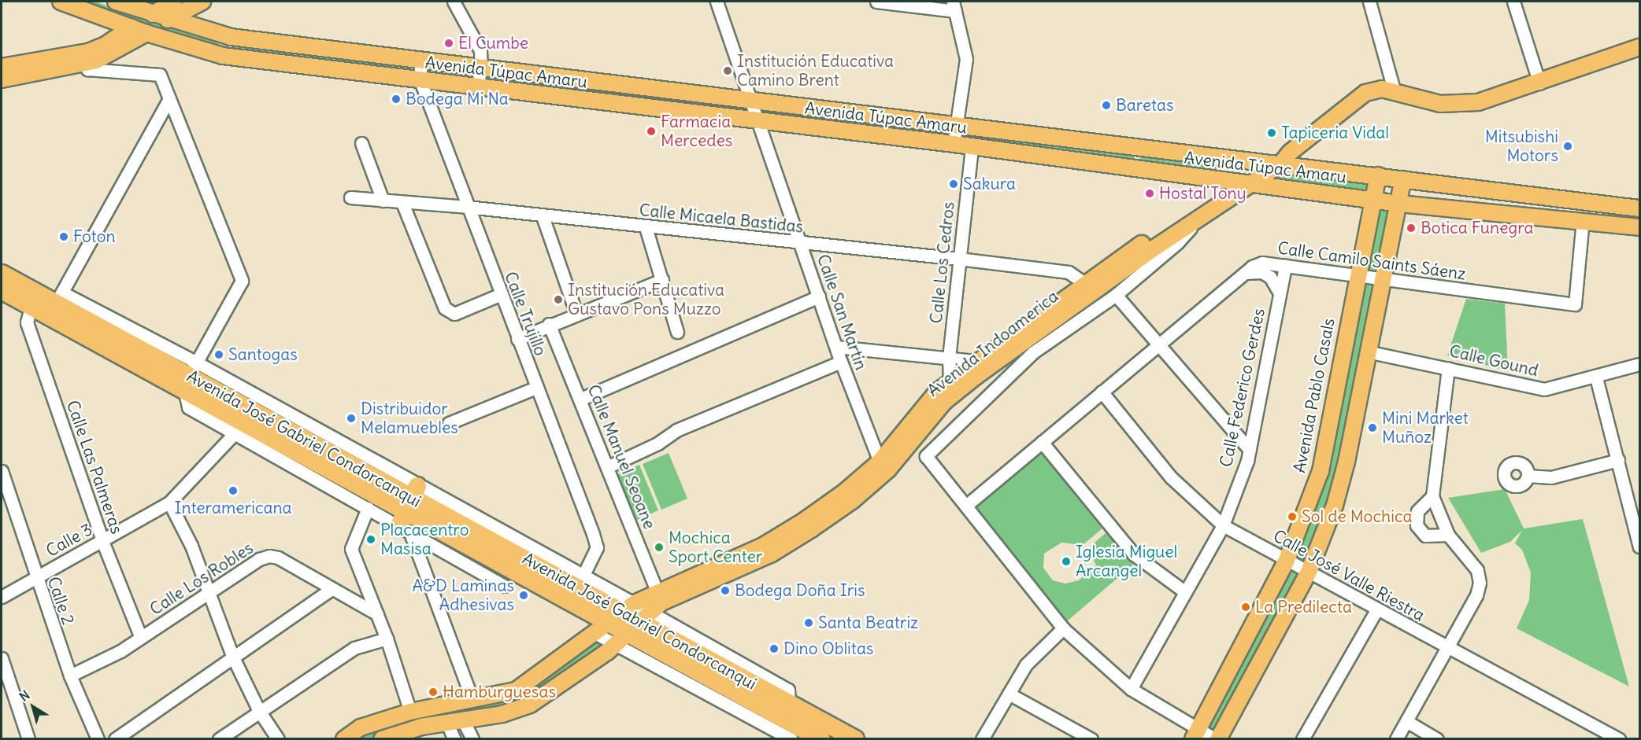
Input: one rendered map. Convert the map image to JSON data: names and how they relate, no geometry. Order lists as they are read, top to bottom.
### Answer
{
  "streets": {
    "highway": ["Avenida José Gabriel Condorcanqui"],
    "main road": ["Avenida Túpac Amaru", "Avenida Indoamerica", "Avenida Pablo Casals"],
    "street": [
      "Calle Micaela Bastidas",
      "Calle Camilo Saints Sáenz",
      "Calle Los Cedros",
      "Calle San Martín",
      "Calle Trujillo",
      "Calle Gound",
      "Calle Federico Gerdes",
      "Calle Manuel Seoane",
      "Calle Las Palmeras",
      "Calle 3",
      "Calle José Valle Riestra",
      "Calle Los Robles",
      "Calle 2"
    ]
  },
  "crossings": [
    ["Avenida Túpac Amaru", "Calle Camilo Saints Sáenz"],
    ["Avenida Túpac Amaru", "Calle Los Cedros"],
    ["Avenida Túpac Amaru", "Calle San Martín"],
    ["Avenida Túpac Amaru", "Calle Trujillo"],
    ["Avenida Túpac Amaru", "Avenida Indoamerica"],
    ["Avenida Túpac Amaru", "Avenida Pablo Casals"],
    ["Calle Micaela Bastidas", "Calle Los Cedros"],
    ["Calle Micaela Bastidas", "Calle San Martín"],
    ["Calle Micaela Bastidas", "Calle Trujillo"],
    ["Calle Micaela Bastidas", "Avenida Indoamerica"],
    ["Calle Camilo Saints Sáenz", "Calle Federico Gerdes"],
    ["Calle Camilo Saints Sáenz", "Avenida Pablo Casals"],
    ["Calle Camilo Saints Sáenz", "Calle José Valle Riestra"],
    ["Calle Los Cedros", "Avenida Indoamerica"],
    ["Calle San Martín", "Avenida Indoamerica"],
    ["Avenida Indoamerica", "Avenida José Gabriel Condorcanqui"],
    ["Avenida Indoamerica", "Calle Manuel Seoane"],
    ["Calle Federico Gerdes", "Calle José Valle Riestra"],
    ["Avenida Pablo Casals", "Calle José Valle Riestra"],
    ["Avenida José Gabriel Condorcanqui", "Calle Manuel Seoane"],
    ["Avenida José Gabriel Condorcanqui", "Calle Las Palmeras"],
    ["Calle Las Palmeras", "Calle 3"],
    ["Calle Las Palmeras", "Calle Los Robles"],
    ["Calle 3", "Calle 2"],
    ["Calle Los Robles", "Calle 2"]
  ],
  "places": [
    "El Cumbe",
    "Institución Educativa Camino Brent",
    "Bodega Mi Na",
    "Baretas",
    "Farmacia Mercedes",
    "Tapiceria Vidal",
    "Mitsubishi Motors",
    "Sakura",
    "Hostal Tony",
    "Botica Funegra",
    "Foton",
    "Institución Educativa Gustavo Pons Muzzo",
    "Santogas",
    "Distribuidor Melamuebles",
    "Mini Market Muñoz",
    "Interamericana",
    "Sol de Mochica",
    "Placacentro Masisa",
    "Mochica Sport Center",
    "Iglesia Miguel Arcangel",
    "Bodega Doña Iris",
    "A&D Laminas Adhesivas",
    "La Predilecta",
    "Santa Beatriz",
    "Dino Oblitas",
    "Hamburguesas"
  ],
  "north": "top left"
}
